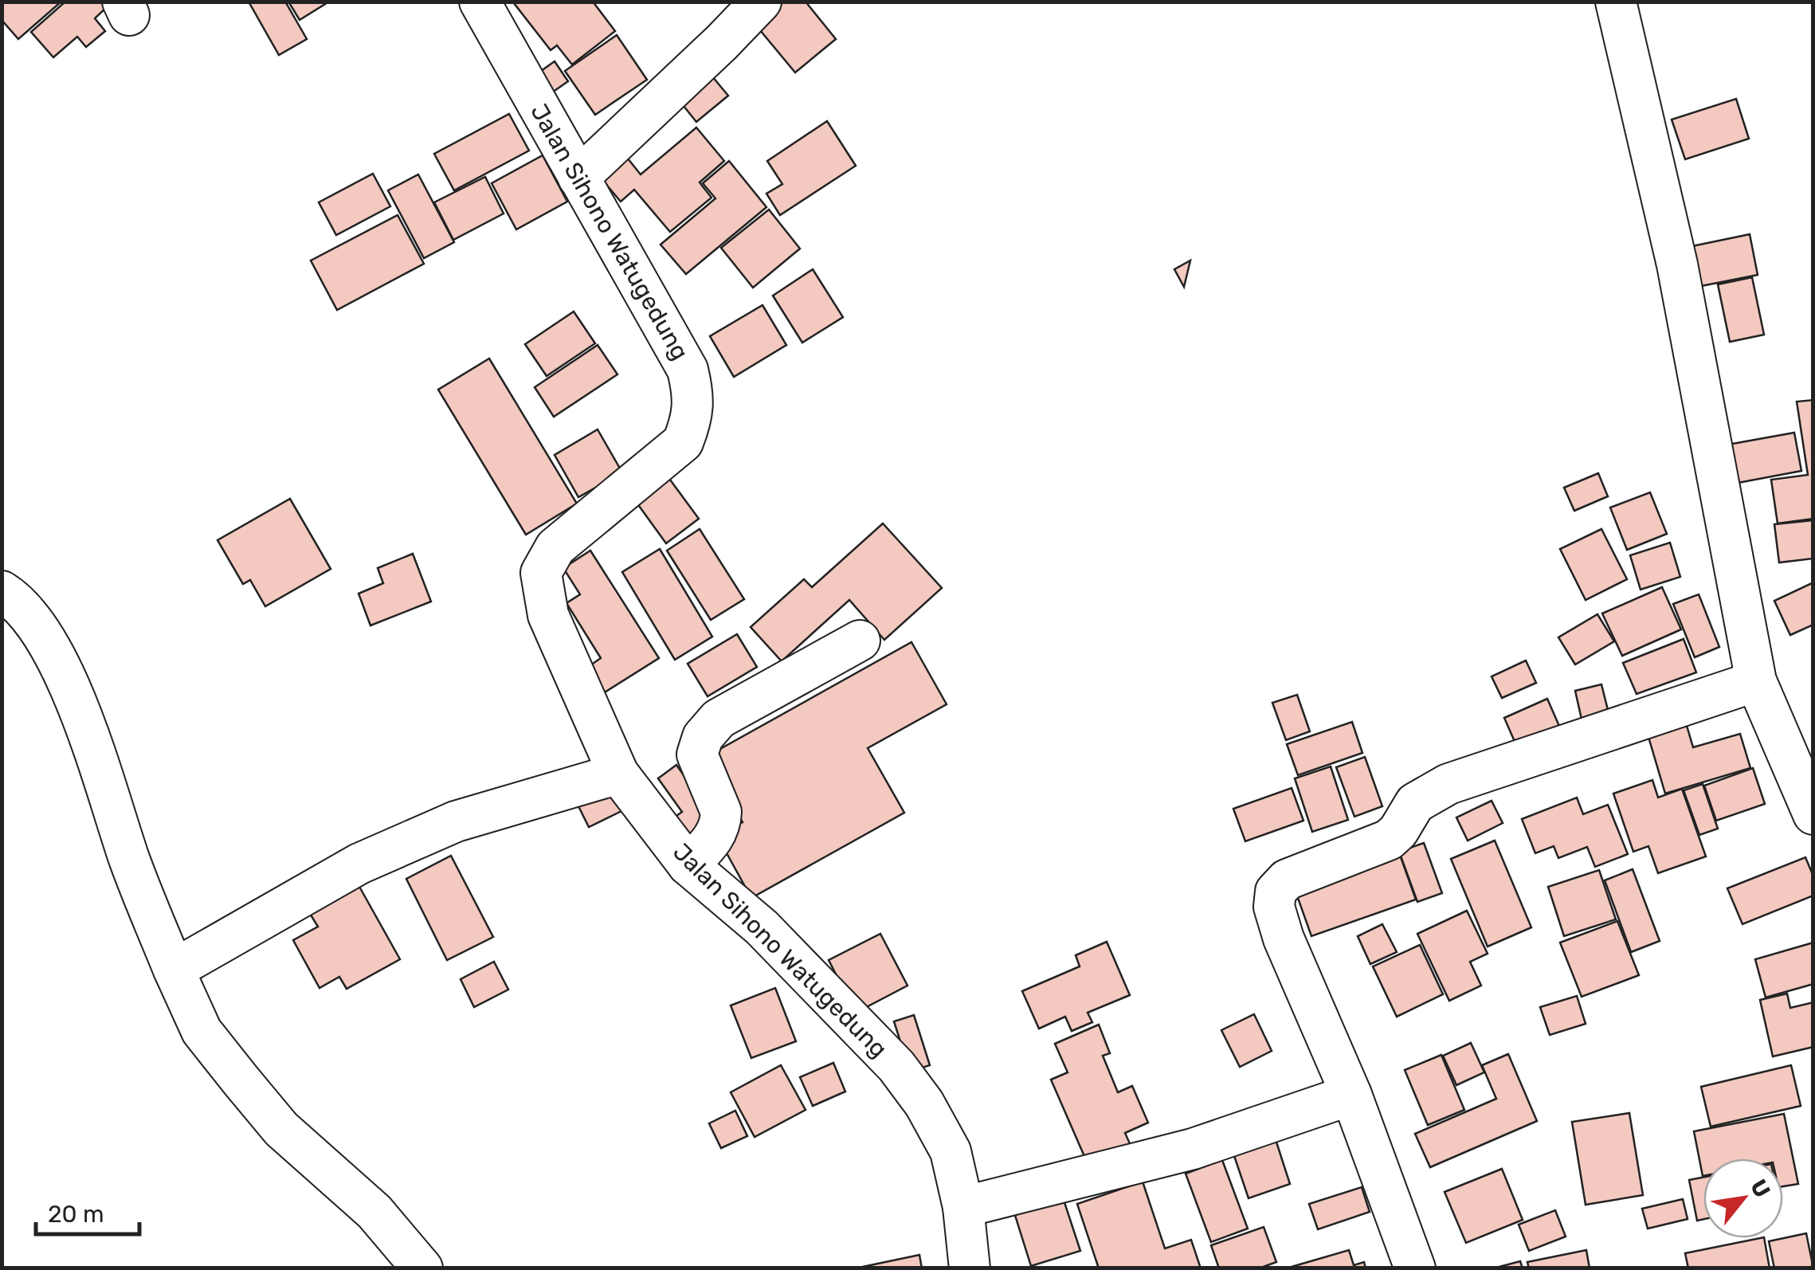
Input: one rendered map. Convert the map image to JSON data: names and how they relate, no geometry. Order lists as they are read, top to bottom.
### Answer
{
  "streets": {
    "street": ["Jalan Sihono Watugedung"]
  },
  "scale_bar": "20 m",
  "north": "top right"
}
